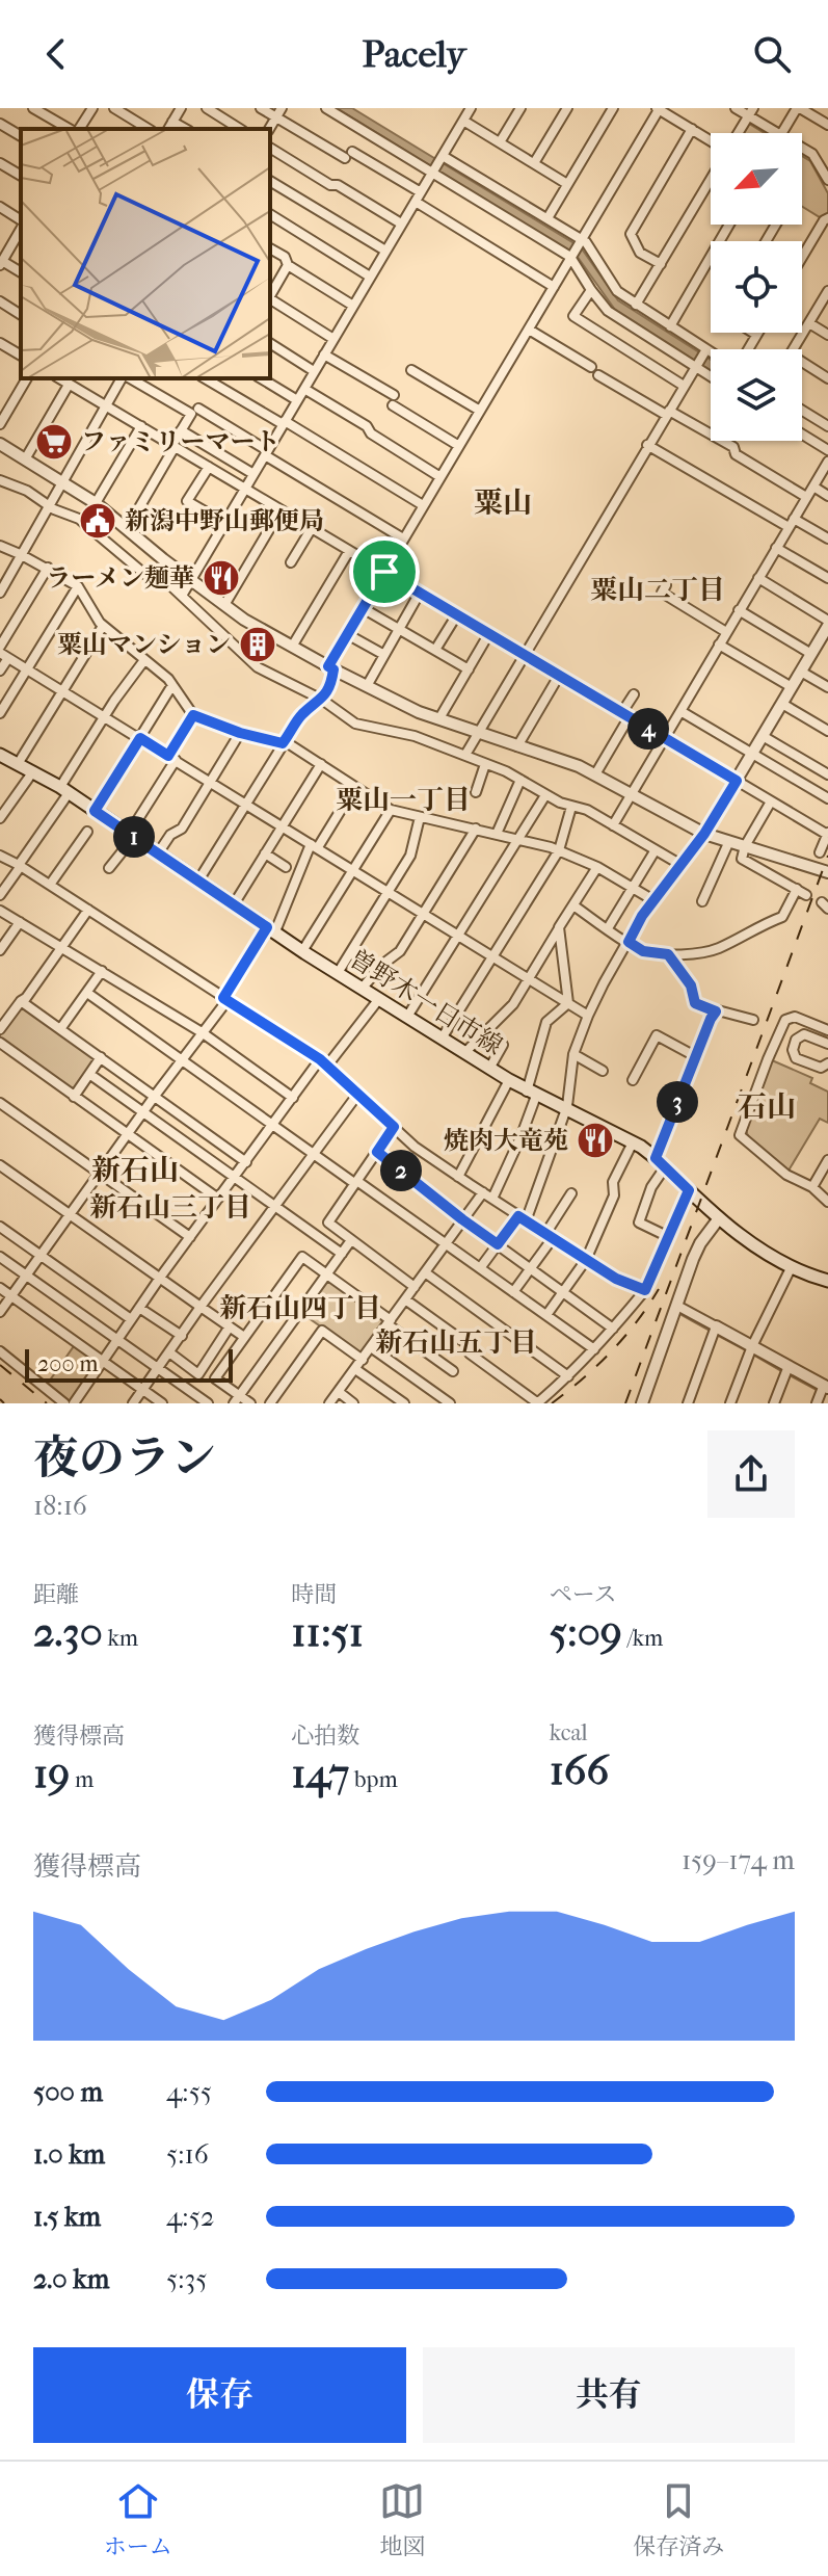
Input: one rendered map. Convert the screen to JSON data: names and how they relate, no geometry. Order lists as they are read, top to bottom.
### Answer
{
  "streets": {
    "main road": ["曽野木一日市線"]
  },
  "districts": [
    "粟山",
    "粟山二丁目",
    "粟山一丁目",
    "石山",
    "新石山",
    "新石山三丁目",
    "新石山四丁目",
    "新石山五丁目"
  ],
  "places": {
    "supermarket": ["ファミリーマート"],
    "public building": ["新潟中野山郵便局"],
    "restaurant": ["ラーメン麺華", "焼肉大竜苑"],
    "building": ["粟山マンション"]
  },
  "scale_bar": "200 m",
  "north": "bottom left",
  "page": {
    "header": "Pacely",
    "pins": [
      "4",
      "1",
      "3",
      "2"
    ],
    "scale": "200 m",
    "heading": ["夜のラン", "18:16"],
    "stats": [
      ["距離", "2.30 km"],
      ["時間", "11:51"],
      ["ペース", "5:09 /km"],
      ["獲得標高", "19 m"],
      ["心拍数", "147 bpm"],
      ["kcal", "166"]
    ],
    "chart": ["獲得標高", "159–174 m"],
    "list": [
      {
        "name": "500 m",
        "note": "4:55"
      },
      {
        "name": "1.0 km",
        "note": "5:16"
      },
      {
        "name": "1.5 km",
        "note": "4:52"
      },
      {
        "name": "2.0 km",
        "note": "5:35"
      }
    ],
    "buttons": ["保存", "共有"],
    "tabs": ["ホーム", "地図", "保存済み"]
  }
}
